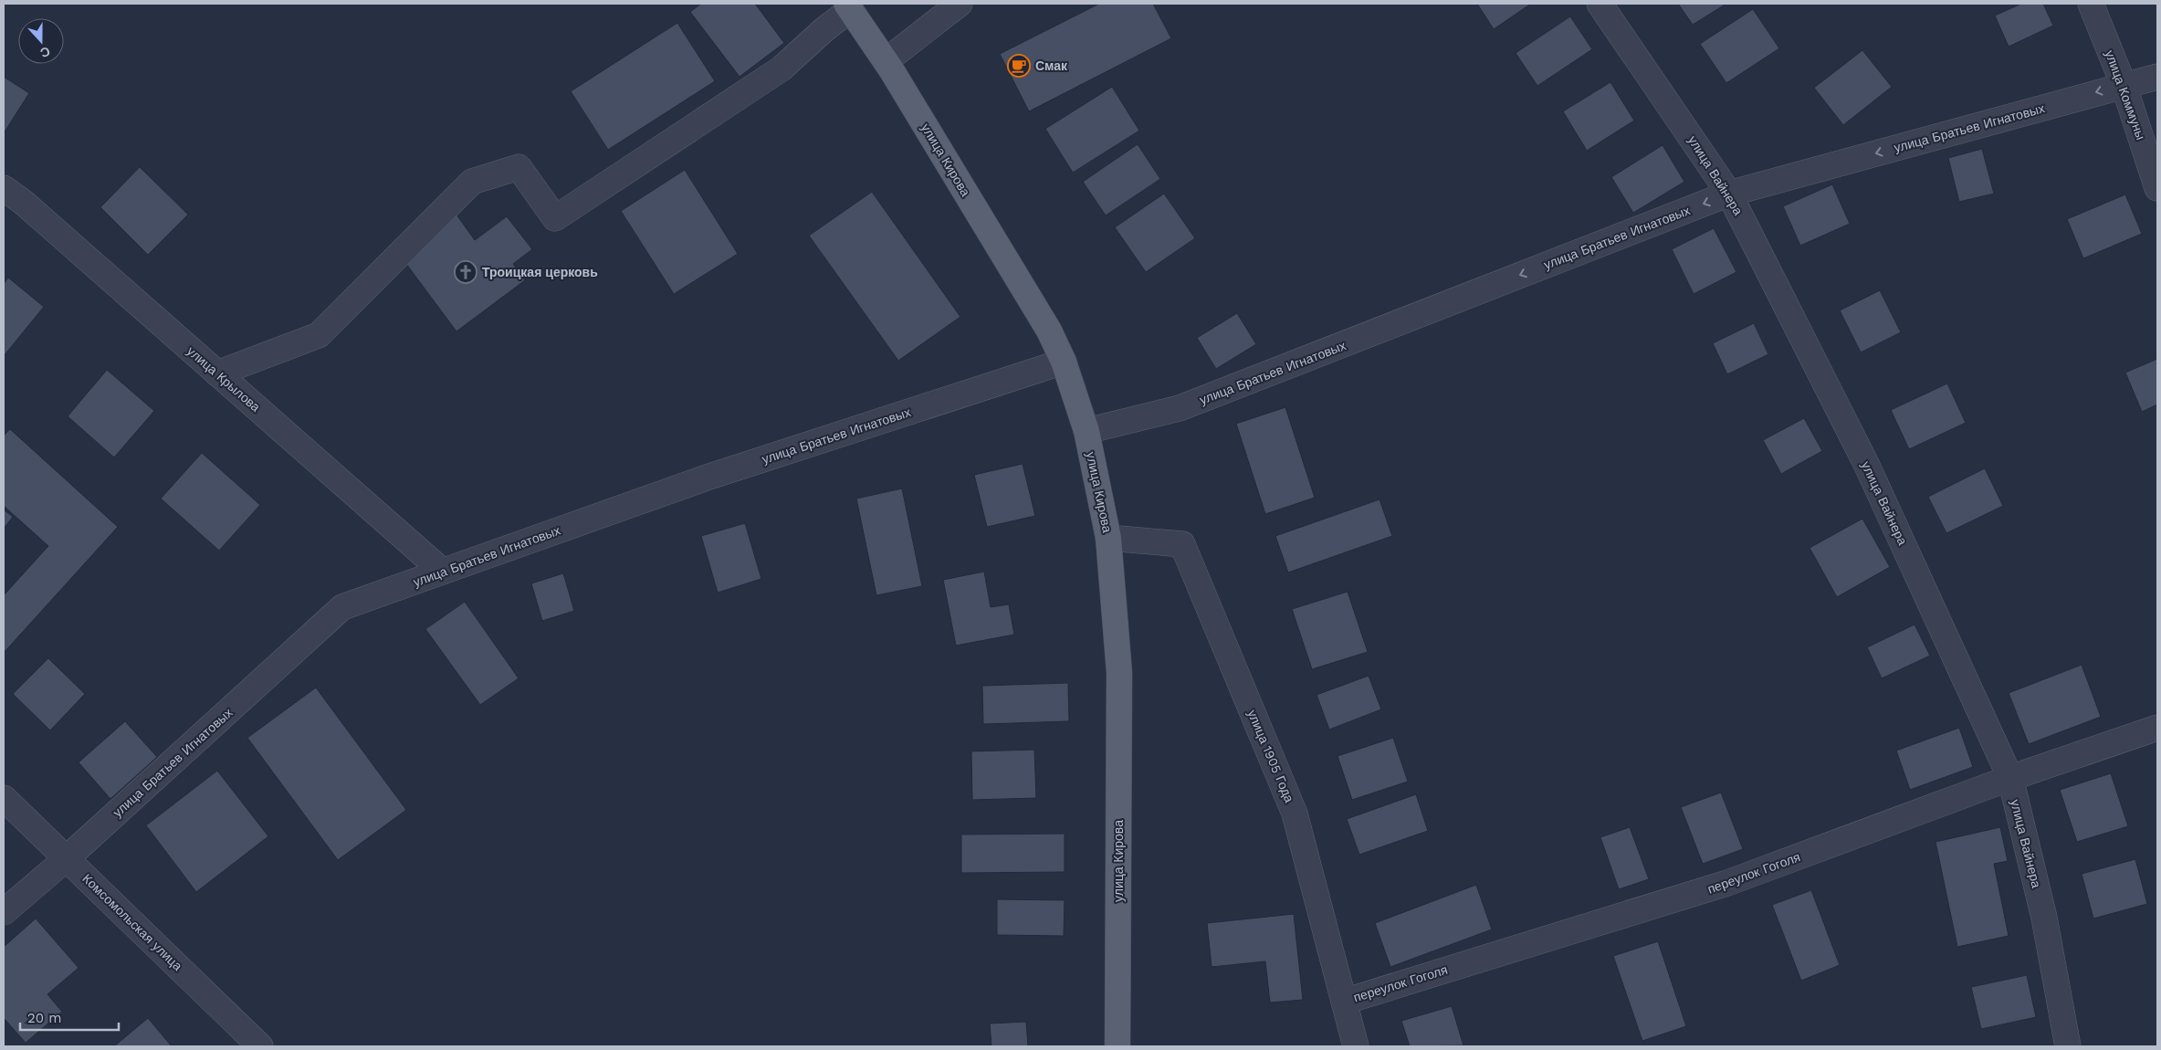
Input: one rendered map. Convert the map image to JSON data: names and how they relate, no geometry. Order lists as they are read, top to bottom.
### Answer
{
  "streets": {
    "main road": ["улица Кирова"],
    "street": [
      "улица Коммуны",
      "улица Братьев Игнатовых",
      "улица Вайнера",
      "улица Крылова",
      "улица 1905 Года",
      "переулок Гоголя",
      "Комсомольская улица"
    ]
  },
  "crossings": [
    ["улица Коммуны", "улица Братьев Игнатовых"],
    ["улица Братьев Игнатовых", "улица Кирова"],
    ["улица Братьев Игнатовых", "улица Вайнера"],
    ["улица Братьев Игнатовых", "улица Крылова"],
    ["улица Братьев Игнатовых", "Комсомольская улица"],
    ["улица Кирова", "улица 1905 Года"],
    ["улица Вайнера", "переулок Гоголя"],
    ["улица 1905 Года", "переулок Гоголя"]
  ],
  "one_way": ["улица Братьев Игнатовых"],
  "places": {
    "cafe": ["Смак"],
    "church": ["Троицкая церковь"]
  },
  "scale_bar": "20 m",
  "north": "bottom"
}
